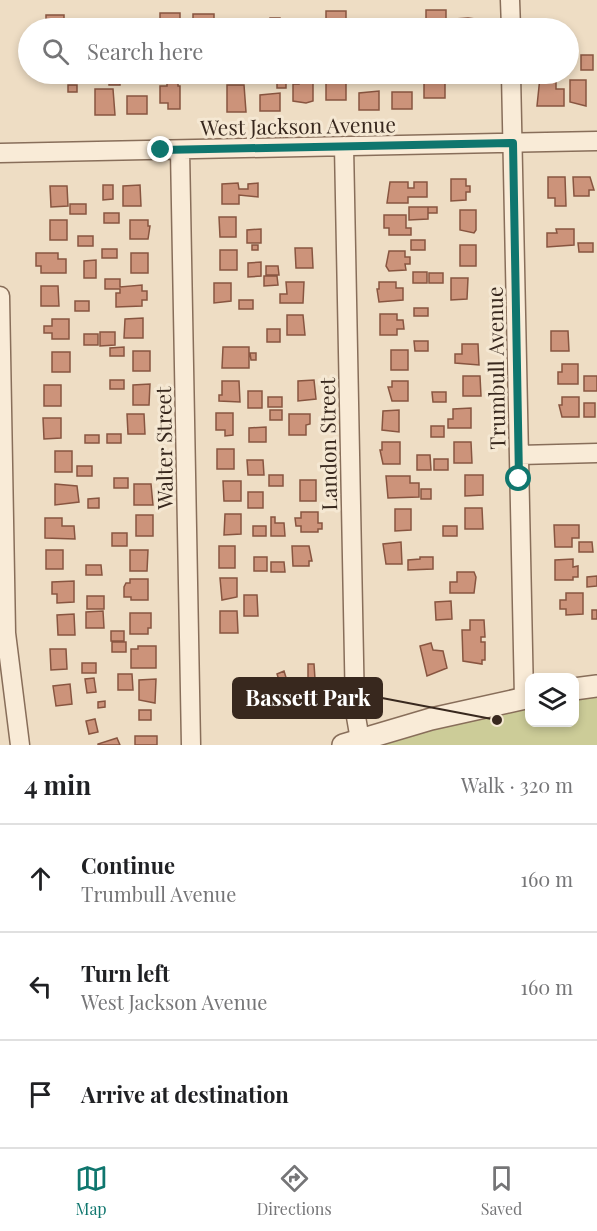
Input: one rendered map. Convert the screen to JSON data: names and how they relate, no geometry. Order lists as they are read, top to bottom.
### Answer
{
  "streets": {
    "street": [
      "West Jackson Avenue",
      "Trumbull Avenue",
      "Landon Street",
      "Walter Street"
    ]
  },
  "crossings": [
    ["West Jackson Avenue", "Trumbull Avenue"],
    ["West Jackson Avenue", "Landon Street"],
    ["West Jackson Avenue", "Walter Street"]
  ],
  "places": ["Bassett Park"],
  "page": {
    "search": "Search here",
    "heading": ["4 min", "Walk · 320 m"],
    "list": [
      ["Continue", "Trumbull Avenue", "160 m"],
      ["Turn left", "West Jackson Avenue", "160 m"],
      "Arrive at destination"
    ],
    "nav": ["Map", "Directions", "Saved"]
  }
}
